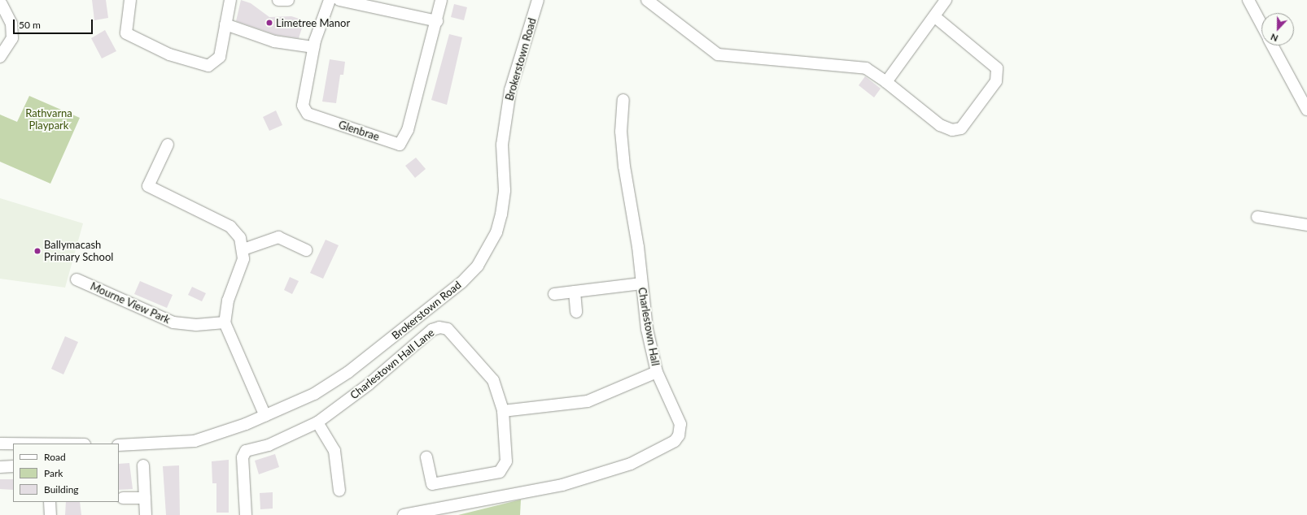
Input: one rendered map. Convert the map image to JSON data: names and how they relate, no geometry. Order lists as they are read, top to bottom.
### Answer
{
  "streets": {
    "street": [
      "Brokerstown Road",
      "Glenbrae",
      "Mourne View Park",
      "Charlestown Hall",
      "Charlestown Hall Lane"
    ]
  },
  "parks": ["Rathvarna Playpark"],
  "places": ["Limetree Manor", "Ballymacash Primary School"],
  "legend": ["Road", "Park", "Building"],
  "scale_bar": "50 m",
  "north": "bottom"
}
